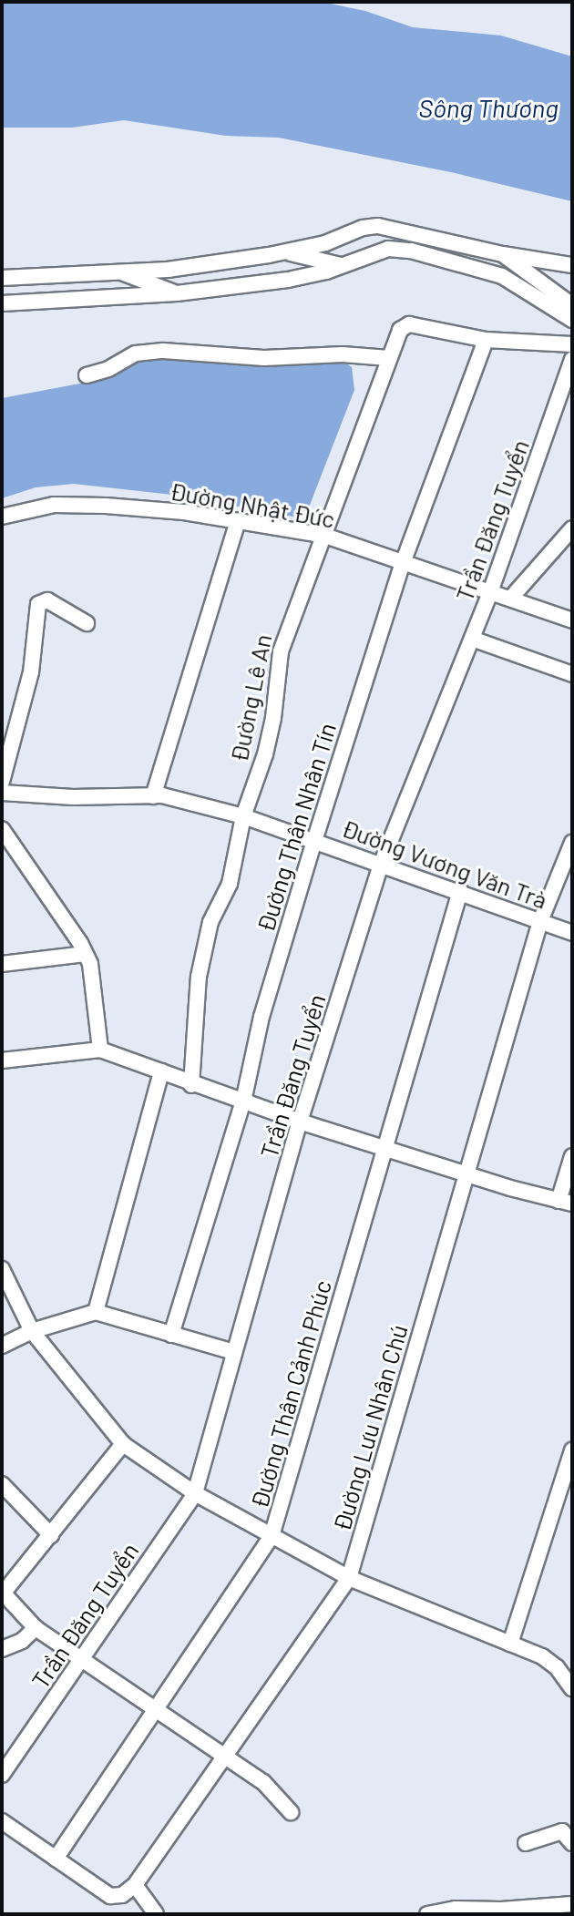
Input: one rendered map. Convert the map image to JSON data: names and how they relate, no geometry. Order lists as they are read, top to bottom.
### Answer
{
  "streets": {
    "street": [
      "Đường Nhật Đức",
      "Trần Đăng Tuyển",
      "Đường Lê An",
      "Đường Thân Nhân Tín",
      "Đường Vương Văn Trà",
      "Đường Thân Cảnh Phúc",
      "Đường Lưu Nhân Chú"
    ]
  },
  "crossings": [
    ["Đường Nhật Đức", "Trần Đăng Tuyển"],
    ["Đường Nhật Đức", "Đường Lê An"],
    ["Đường Nhật Đức", "Đường Thân Nhân Tín"],
    ["Trần Đăng Tuyển", "Đường Vương Văn Trà"],
    ["Đường Lê An", "Đường Thân Nhân Tín"],
    ["Đường Lê An", "Đường Vương Văn Trà"],
    ["Đường Thân Nhân Tín", "Đường Vương Văn Trà"],
    ["Đường Vương Văn Trà", "Đường Thân Cảnh Phúc"],
    ["Đường Vương Văn Trà", "Đường Lưu Nhân Chú"]
  ],
  "water": ["Sông Thương"]
}
